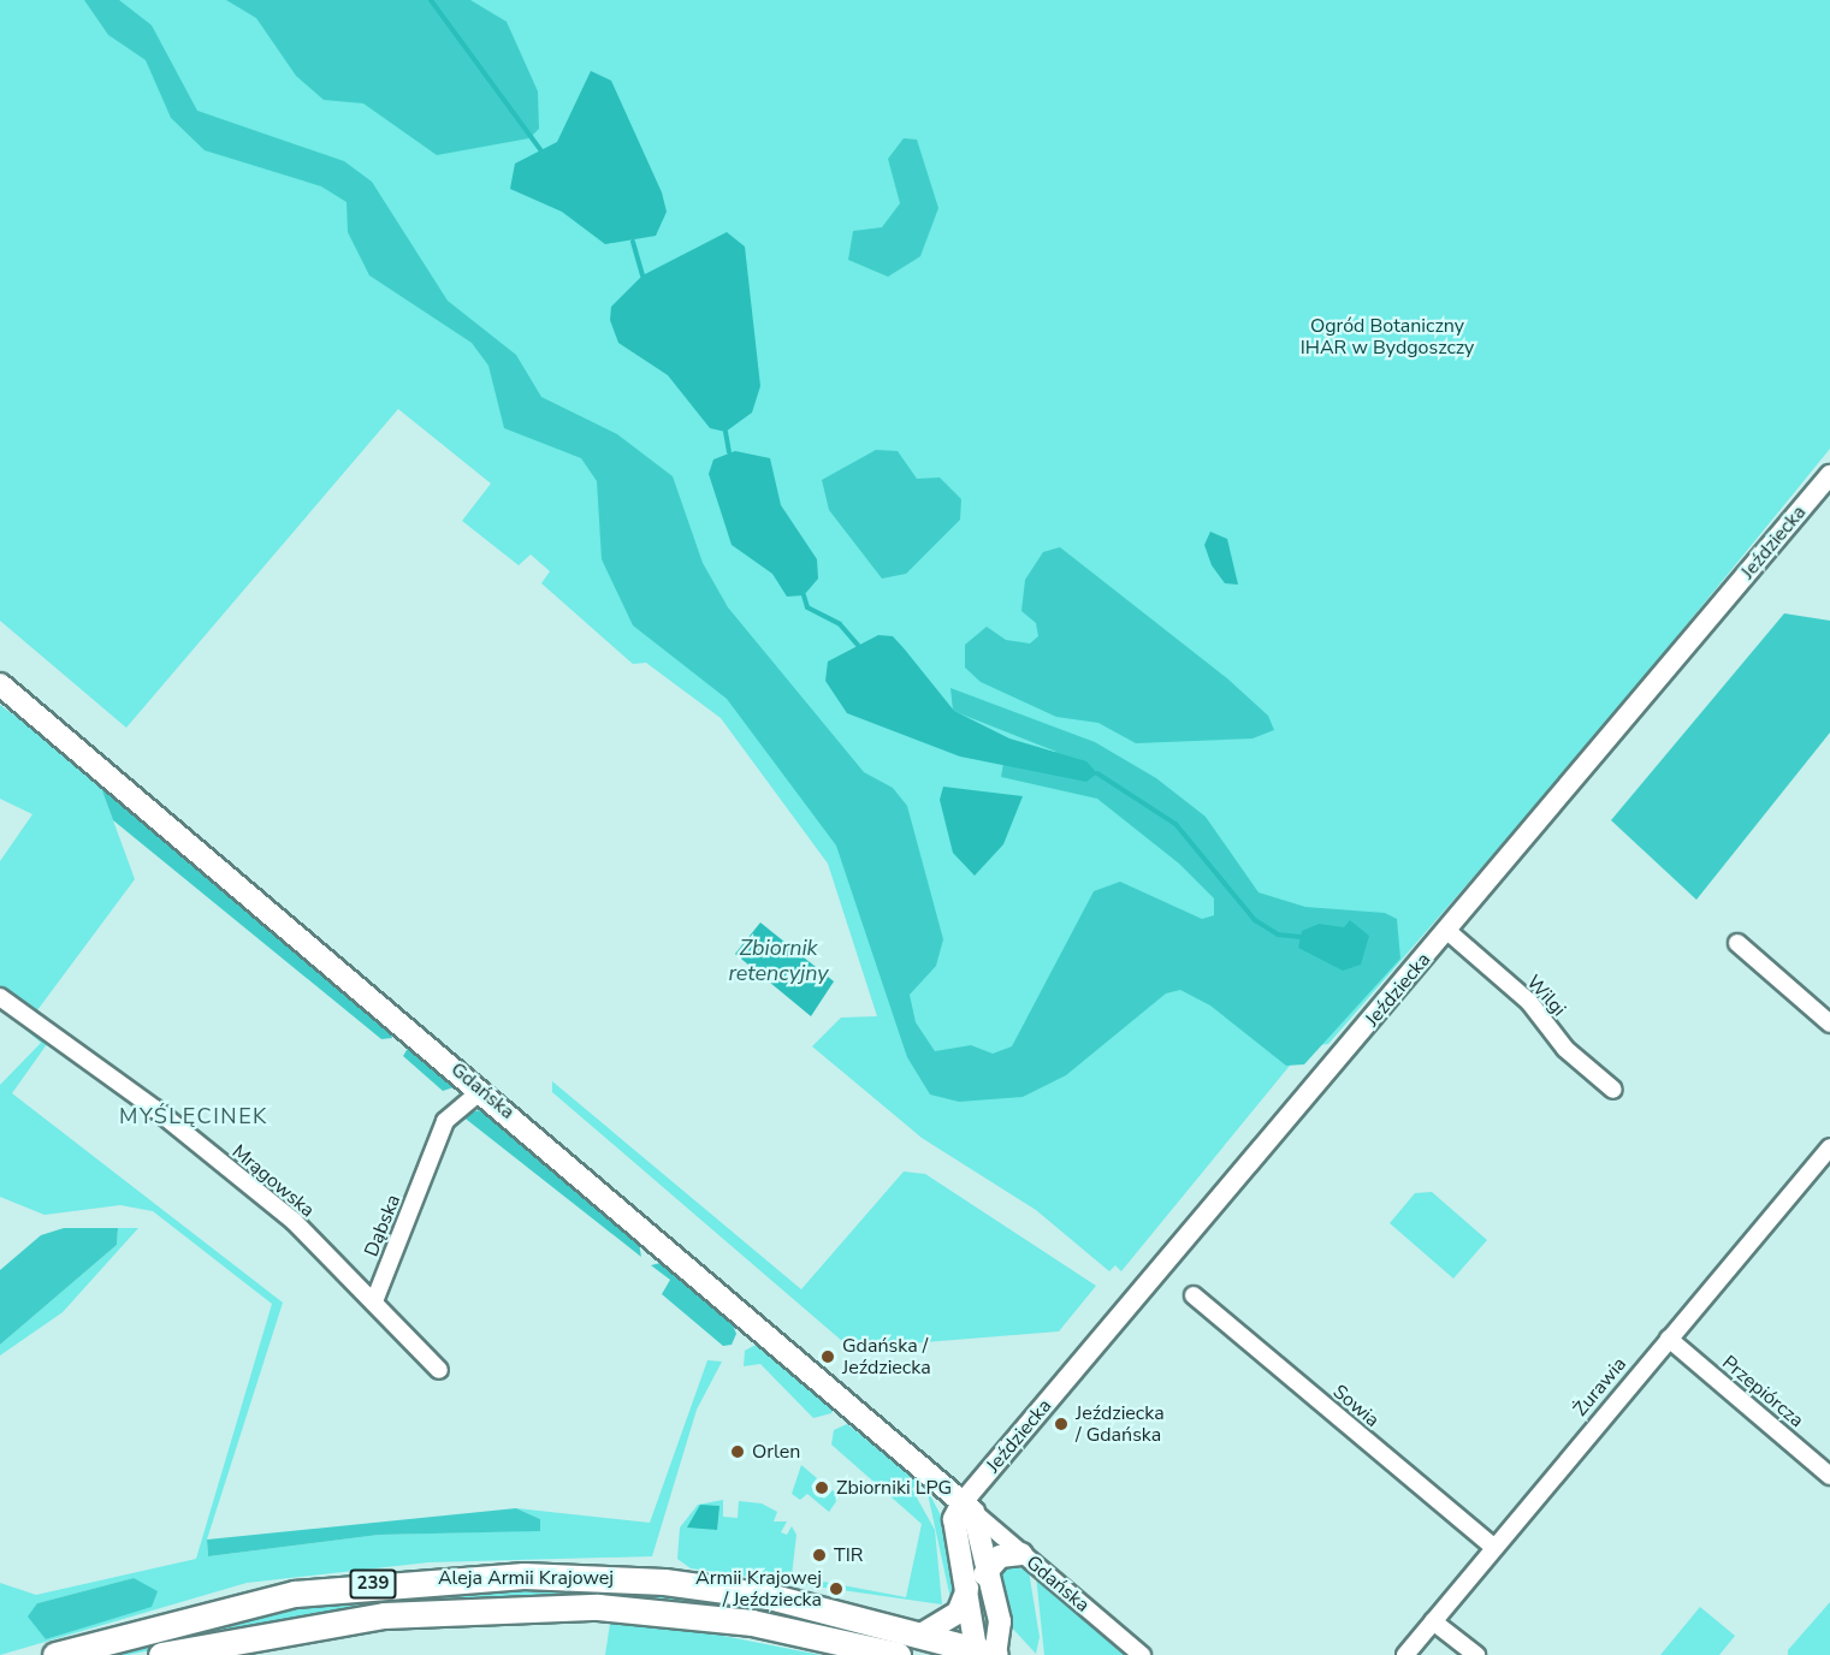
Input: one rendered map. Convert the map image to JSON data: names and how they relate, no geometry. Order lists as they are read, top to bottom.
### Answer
{
  "streets": {
    "main road": ["Gdańska", "Aleja Armii Krajowej", "239"],
    "street": [
      "Jeździecka",
      "Wilgi",
      "Mrągowska",
      "Dąbska",
      "Żurawia",
      "Przepiórcza",
      "Sowia"
    ]
  },
  "crossings": [
    ["Jeździecka", "Wilgi"],
    ["Jeździecka", "Gdańska"],
    ["Gdańska", "Dąbska"],
    ["Mrągowska", "Dąbska"],
    ["Żurawia", "Przepiórcza"],
    ["Żurawia", "Sowia"]
  ],
  "districts": ["MYŚLĘCINEK"],
  "water": ["Zbiornik retencyjny"],
  "parks": ["Ogród Botaniczny IHAR w Bydgoszczy"],
  "places": [
    "Gdańska / Jeździecka",
    "Jeździecka / Gdańska",
    "Orlen",
    "Zbiorniki LPG",
    "TIR",
    "Armii Krajowej / Jeździecka"
  ]
}
